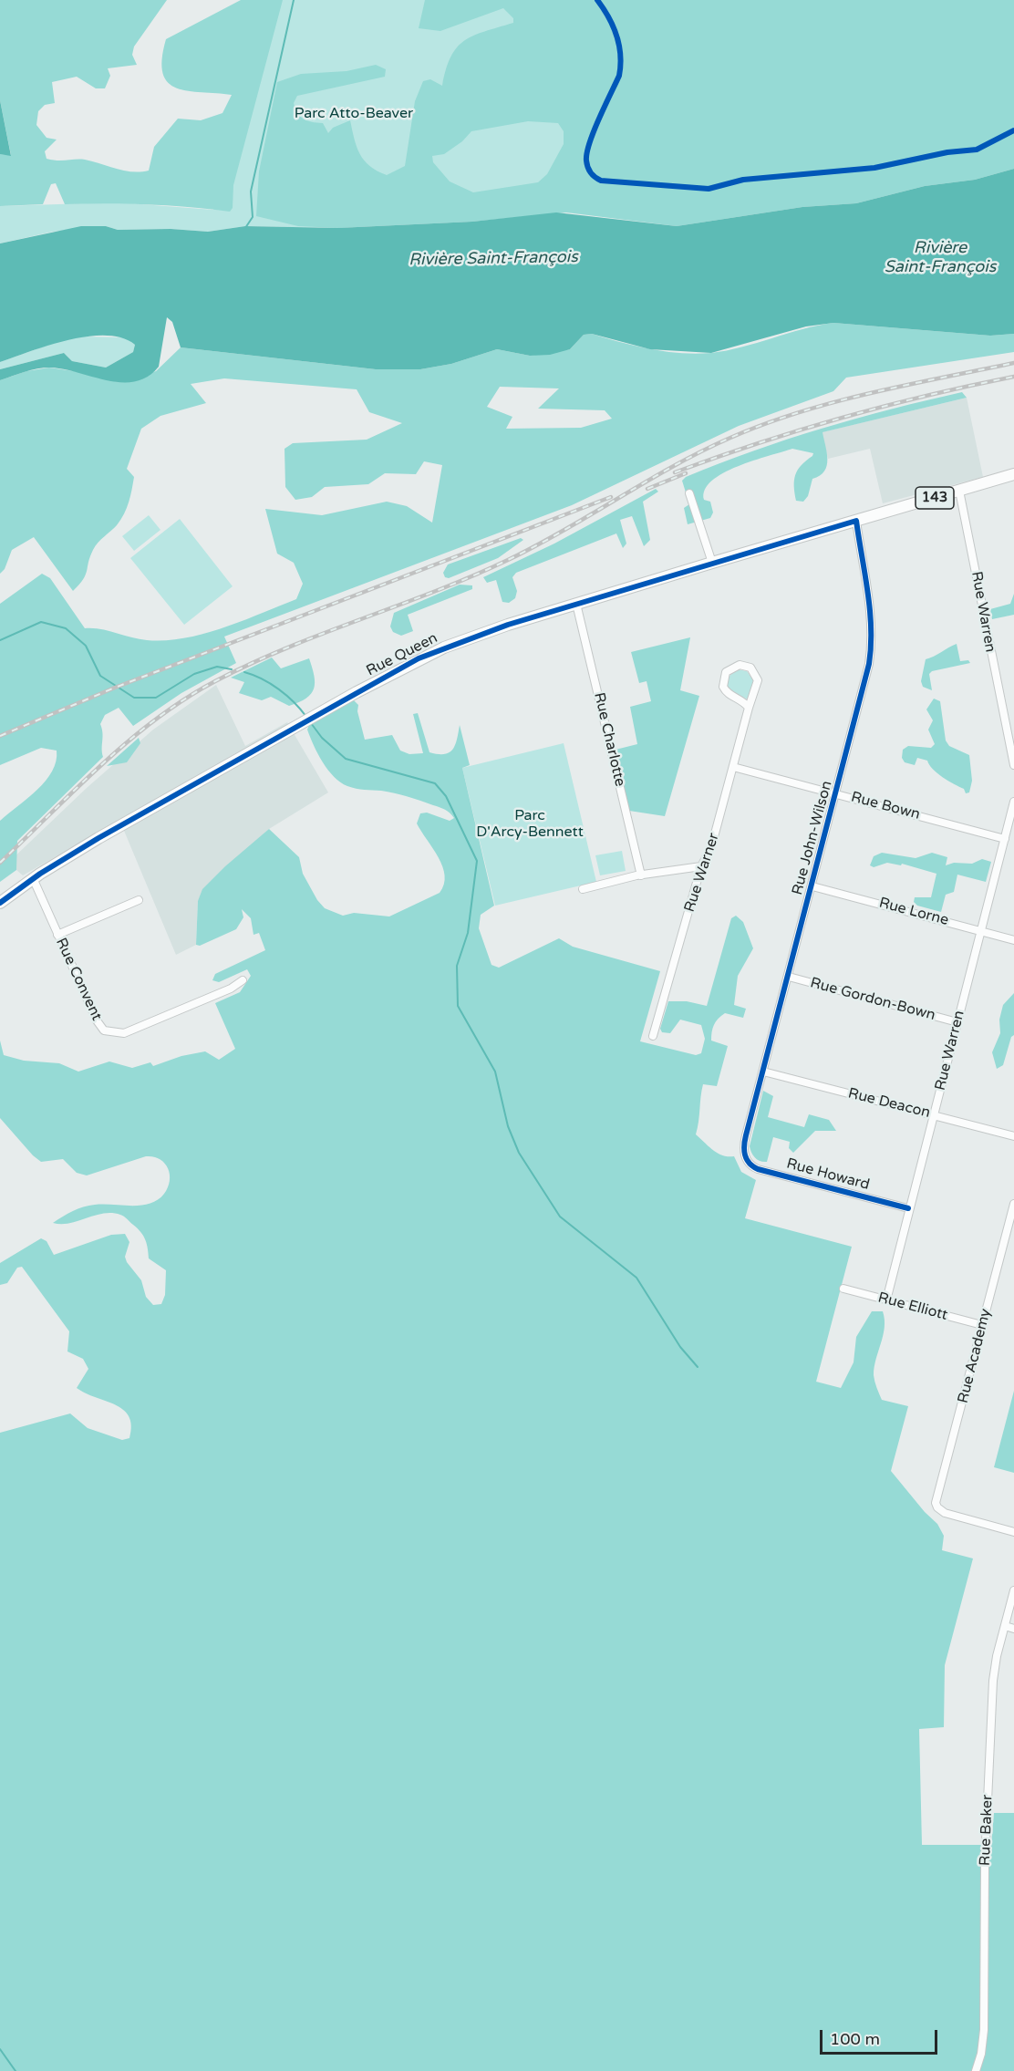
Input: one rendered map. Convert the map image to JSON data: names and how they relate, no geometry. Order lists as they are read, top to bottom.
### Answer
{
  "streets": {
    "main road": ["143", "Rue Queen"],
    "street": [
      "Rue Warren",
      "Rue Charlotte",
      "Rue Bown",
      "Rue John-Wilson",
      "Rue Warner",
      "Rue Lorne",
      "Rue Convent",
      "Rue Gordon-Bown",
      "Rue Deacon",
      "Rue Howard",
      "Rue Elliott",
      "Rue Academy",
      "Rue Baker"
    ]
  },
  "crossings": [
    ["Rue Warren", "Rue Queen"],
    ["Rue Warren", "Rue Bown"],
    ["Rue Warren", "Rue Lorne"],
    ["Rue Warren", "Rue Gordon-Bown"],
    ["Rue Warren", "Rue Deacon"],
    ["Rue Warren", "Rue Howard"],
    ["Rue Warren", "Rue Elliott"],
    ["Rue Queen", "Rue Charlotte"],
    ["Rue Queen", "Rue John-Wilson"],
    ["Rue Queen", "Rue Convent"],
    ["Rue Bown", "Rue John-Wilson"],
    ["Rue Bown", "Rue Warner"],
    ["Rue John-Wilson", "Rue Lorne"],
    ["Rue John-Wilson", "Rue Gordon-Bown"],
    ["Rue John-Wilson", "Rue Deacon"],
    ["Rue John-Wilson", "Rue Howard"],
    ["Rue Elliott", "Rue Academy"]
  ],
  "water": ["Rivière Saint-François"],
  "parks": ["Parc Atto-Beaver", "Parc D'Arcy-Bennett"],
  "scale_bar": "100 m"
}
